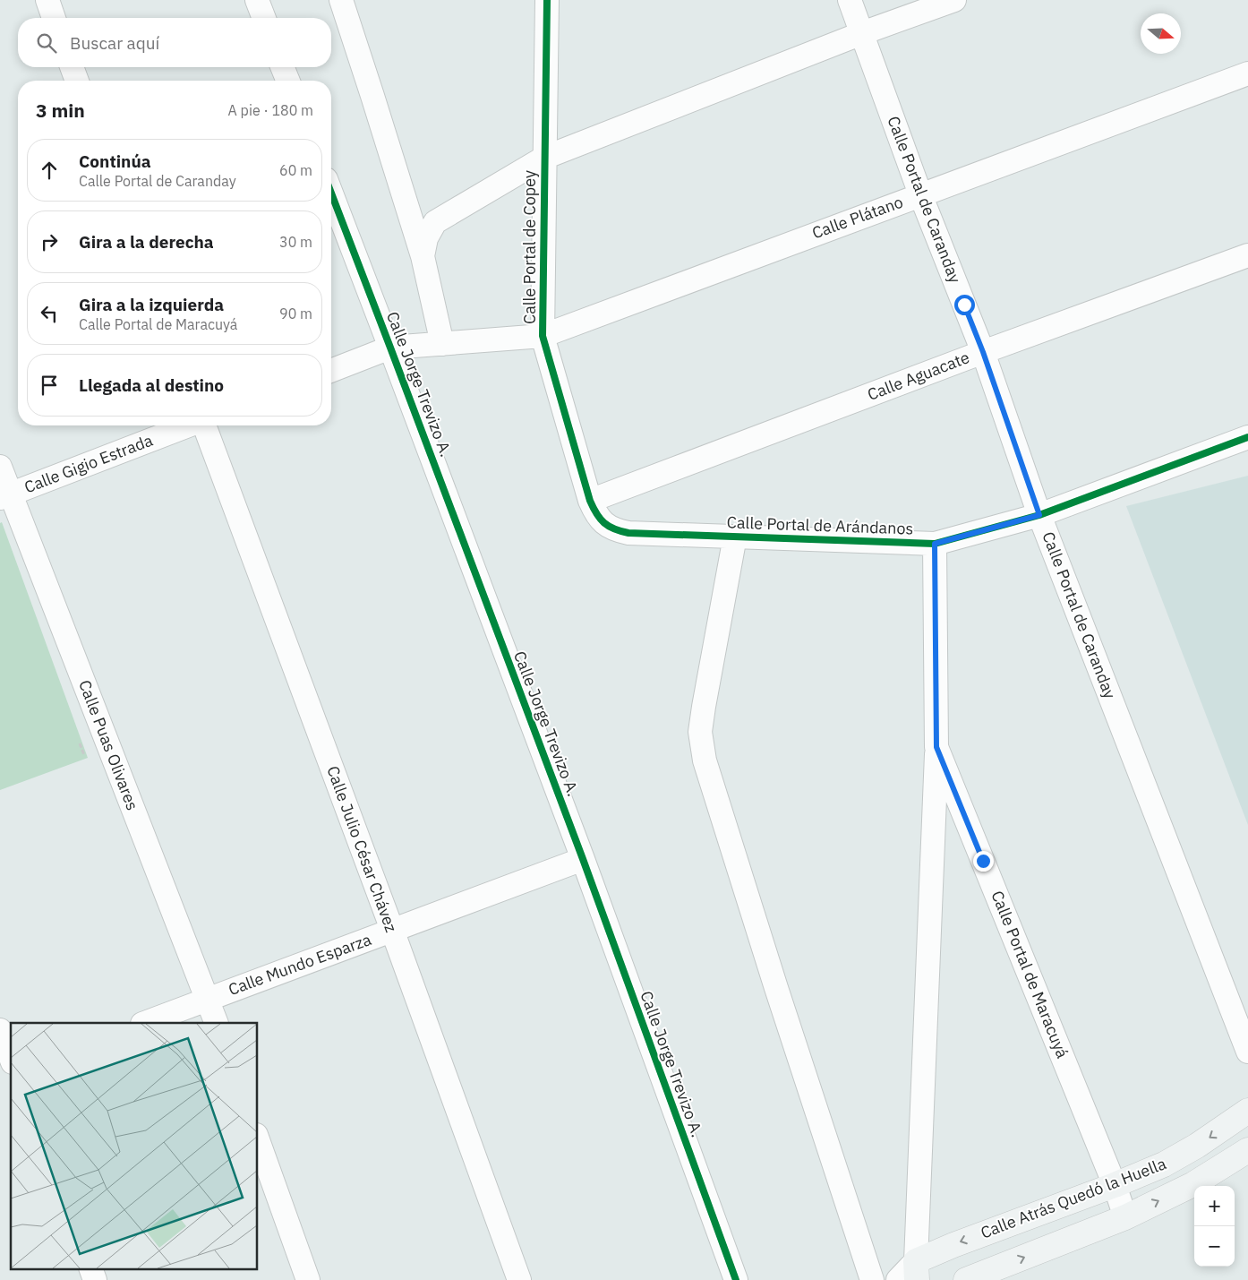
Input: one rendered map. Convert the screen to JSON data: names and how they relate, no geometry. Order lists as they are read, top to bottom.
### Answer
{
  "streets": {
    "street": [
      "Calle Portal de Caranday",
      "Calle Plátano",
      "Calle Portal de Copey",
      "Calle Aguacate",
      "Calle Jorge Trevizo A.",
      "Calle Gigio Estrada",
      "Calle Portal de Arándanos",
      "Calle Puas Olivares",
      "Calle Julio César Chávez",
      "Calle Mundo Esparza",
      "Calle Portal de Maracuyá",
      "Calle Atrás Quedó la Huella"
    ]
  },
  "crossings": [
    ["Calle Portal de Caranday", "Calle Plátano"],
    ["Calle Portal de Caranday", "Calle Aguacate"],
    ["Calle Portal de Caranday", "Calle Portal de Arándanos"],
    ["Calle Plátano", "Calle Portal de Copey"],
    ["Calle Plátano", "Calle Jorge Trevizo A."],
    ["Calle Portal de Copey", "Calle Aguacate"],
    ["Calle Portal de Copey", "Calle Portal de Arándanos"],
    ["Calle Aguacate", "Calle Portal de Arándanos"],
    ["Calle Jorge Trevizo A.", "Calle Mundo Esparza"],
    ["Calle Gigio Estrada", "Calle Puas Olivares"],
    ["Calle Portal de Arándanos", "Calle Portal de Maracuyá"],
    ["Calle Puas Olivares", "Calle Mundo Esparza"],
    ["Calle Julio César Chávez", "Calle Mundo Esparza"],
    ["Calle Portal de Maracuyá", "Calle Atrás Quedó la Huella"]
  ],
  "north": "right",
  "page": {
    "search": "Buscar aquí",
    "heading": ["3 min", "A pie · 180 m"],
    "list": [
      ["Continúa", "Calle Portal de Caranday", "60 m"],
      ["Gira a la derecha", "30 m"],
      ["Gira a la izquierda", "Calle Portal de Maracuyá", "90 m"],
      "Llegada al destino"
    ],
    "map_buttons": ["+", "−"]
  }
}
